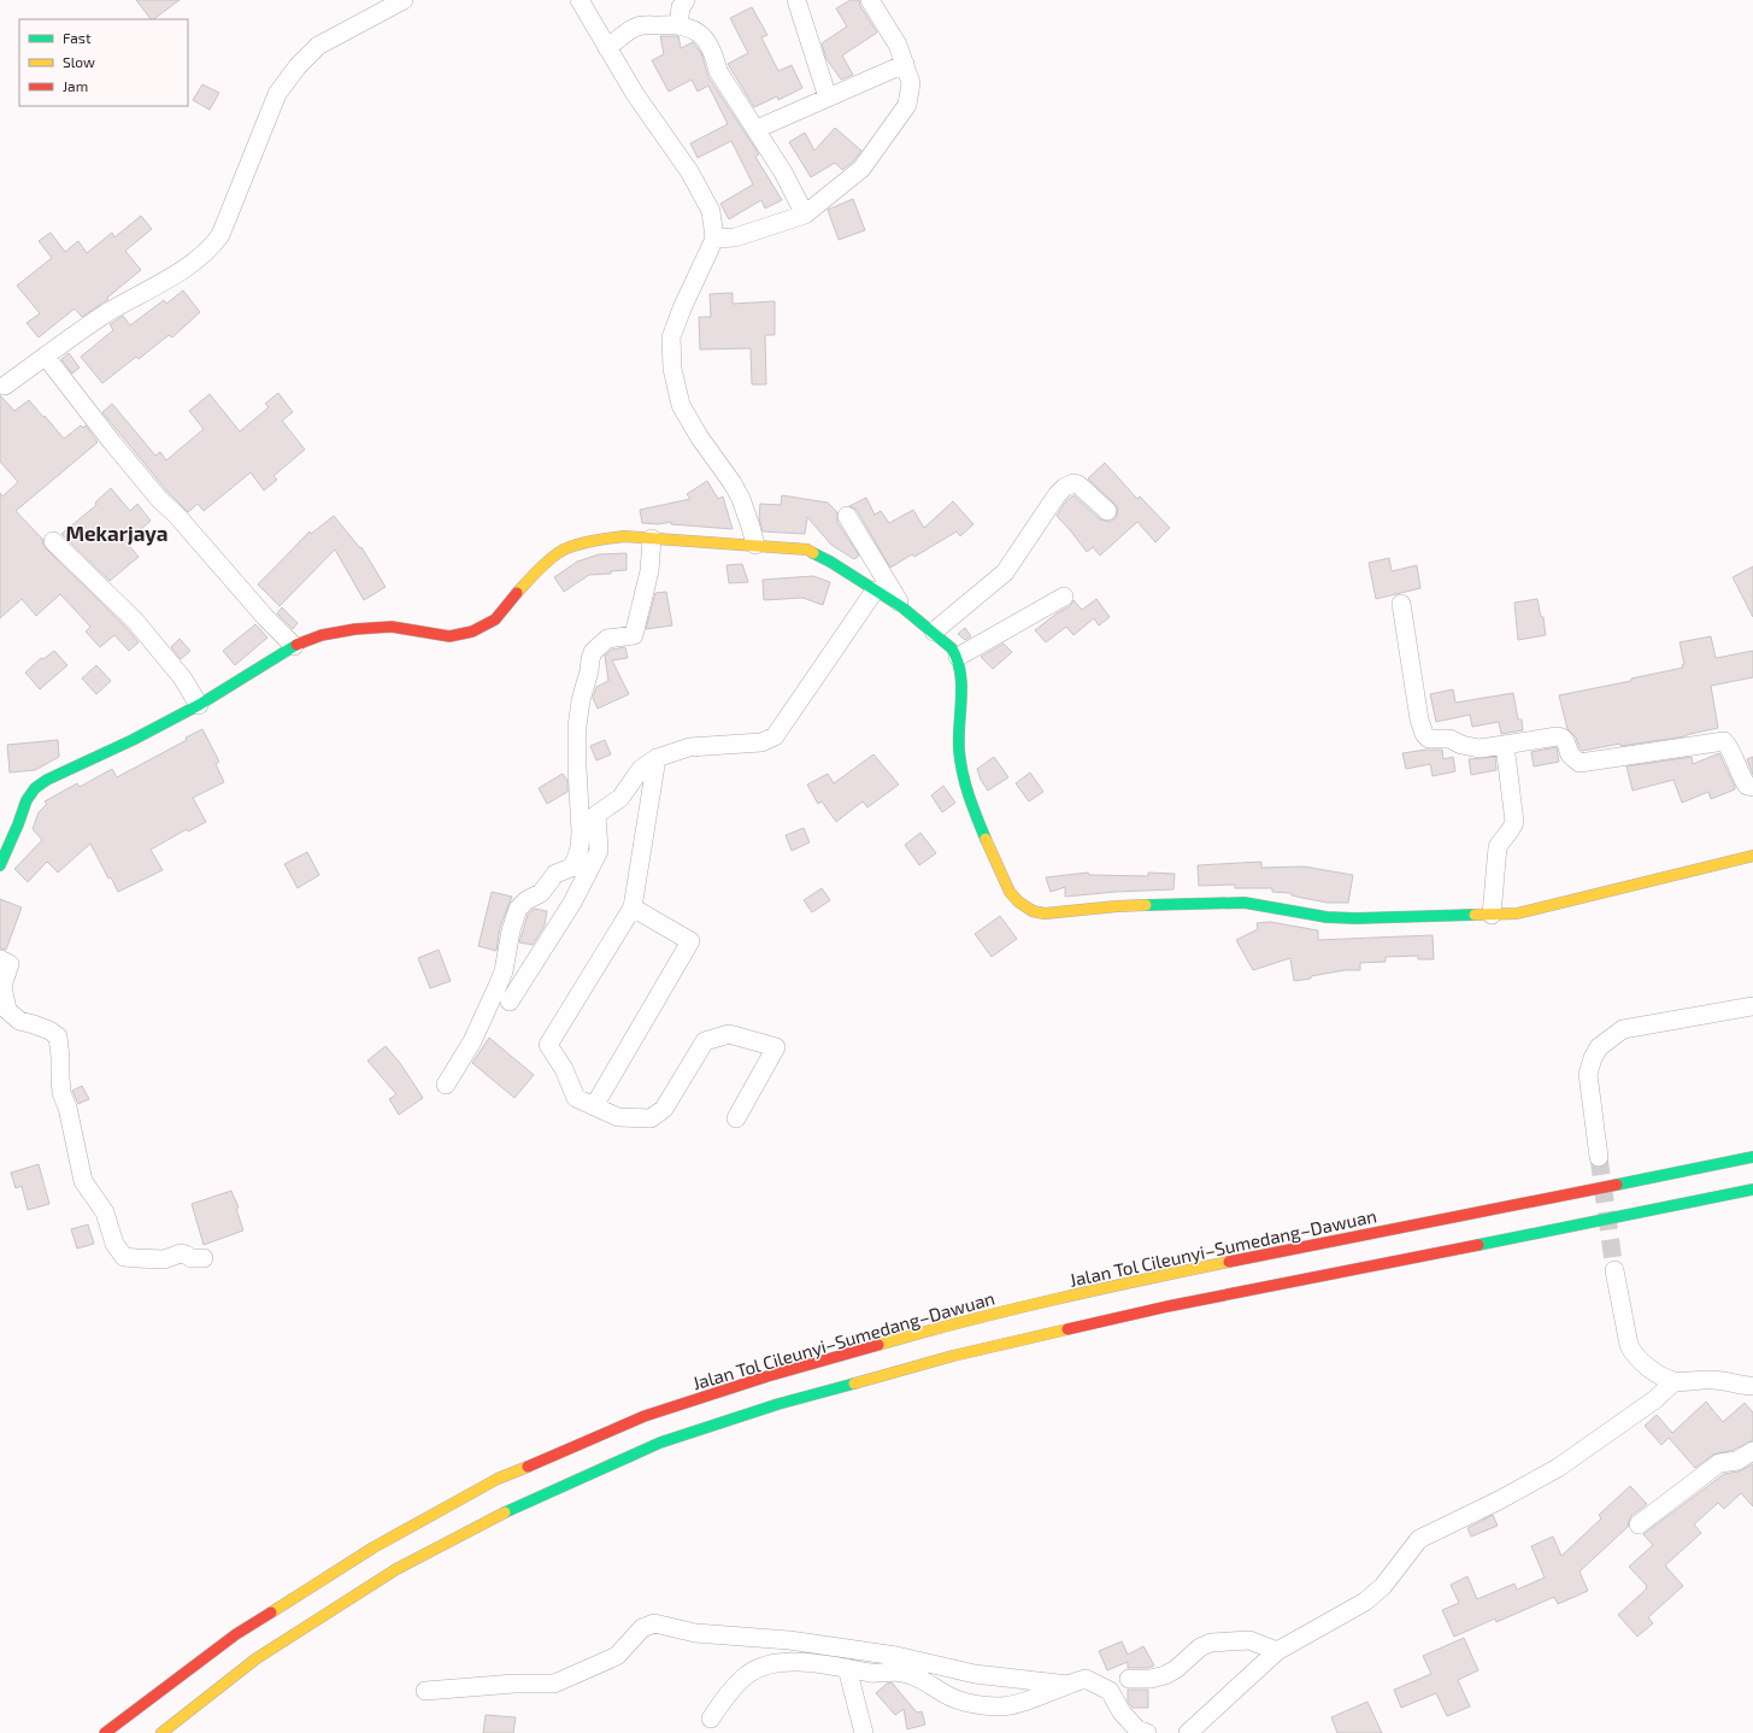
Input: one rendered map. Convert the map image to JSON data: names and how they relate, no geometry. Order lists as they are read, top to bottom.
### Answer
{
  "streets": {
    "main road": ["Jalan Tol Cileunyi–Sumedang–Dawuan"]
  },
  "districts": ["Mekarjaya"],
  "legend": ["Fast", "Slow", "Jam"]
}
